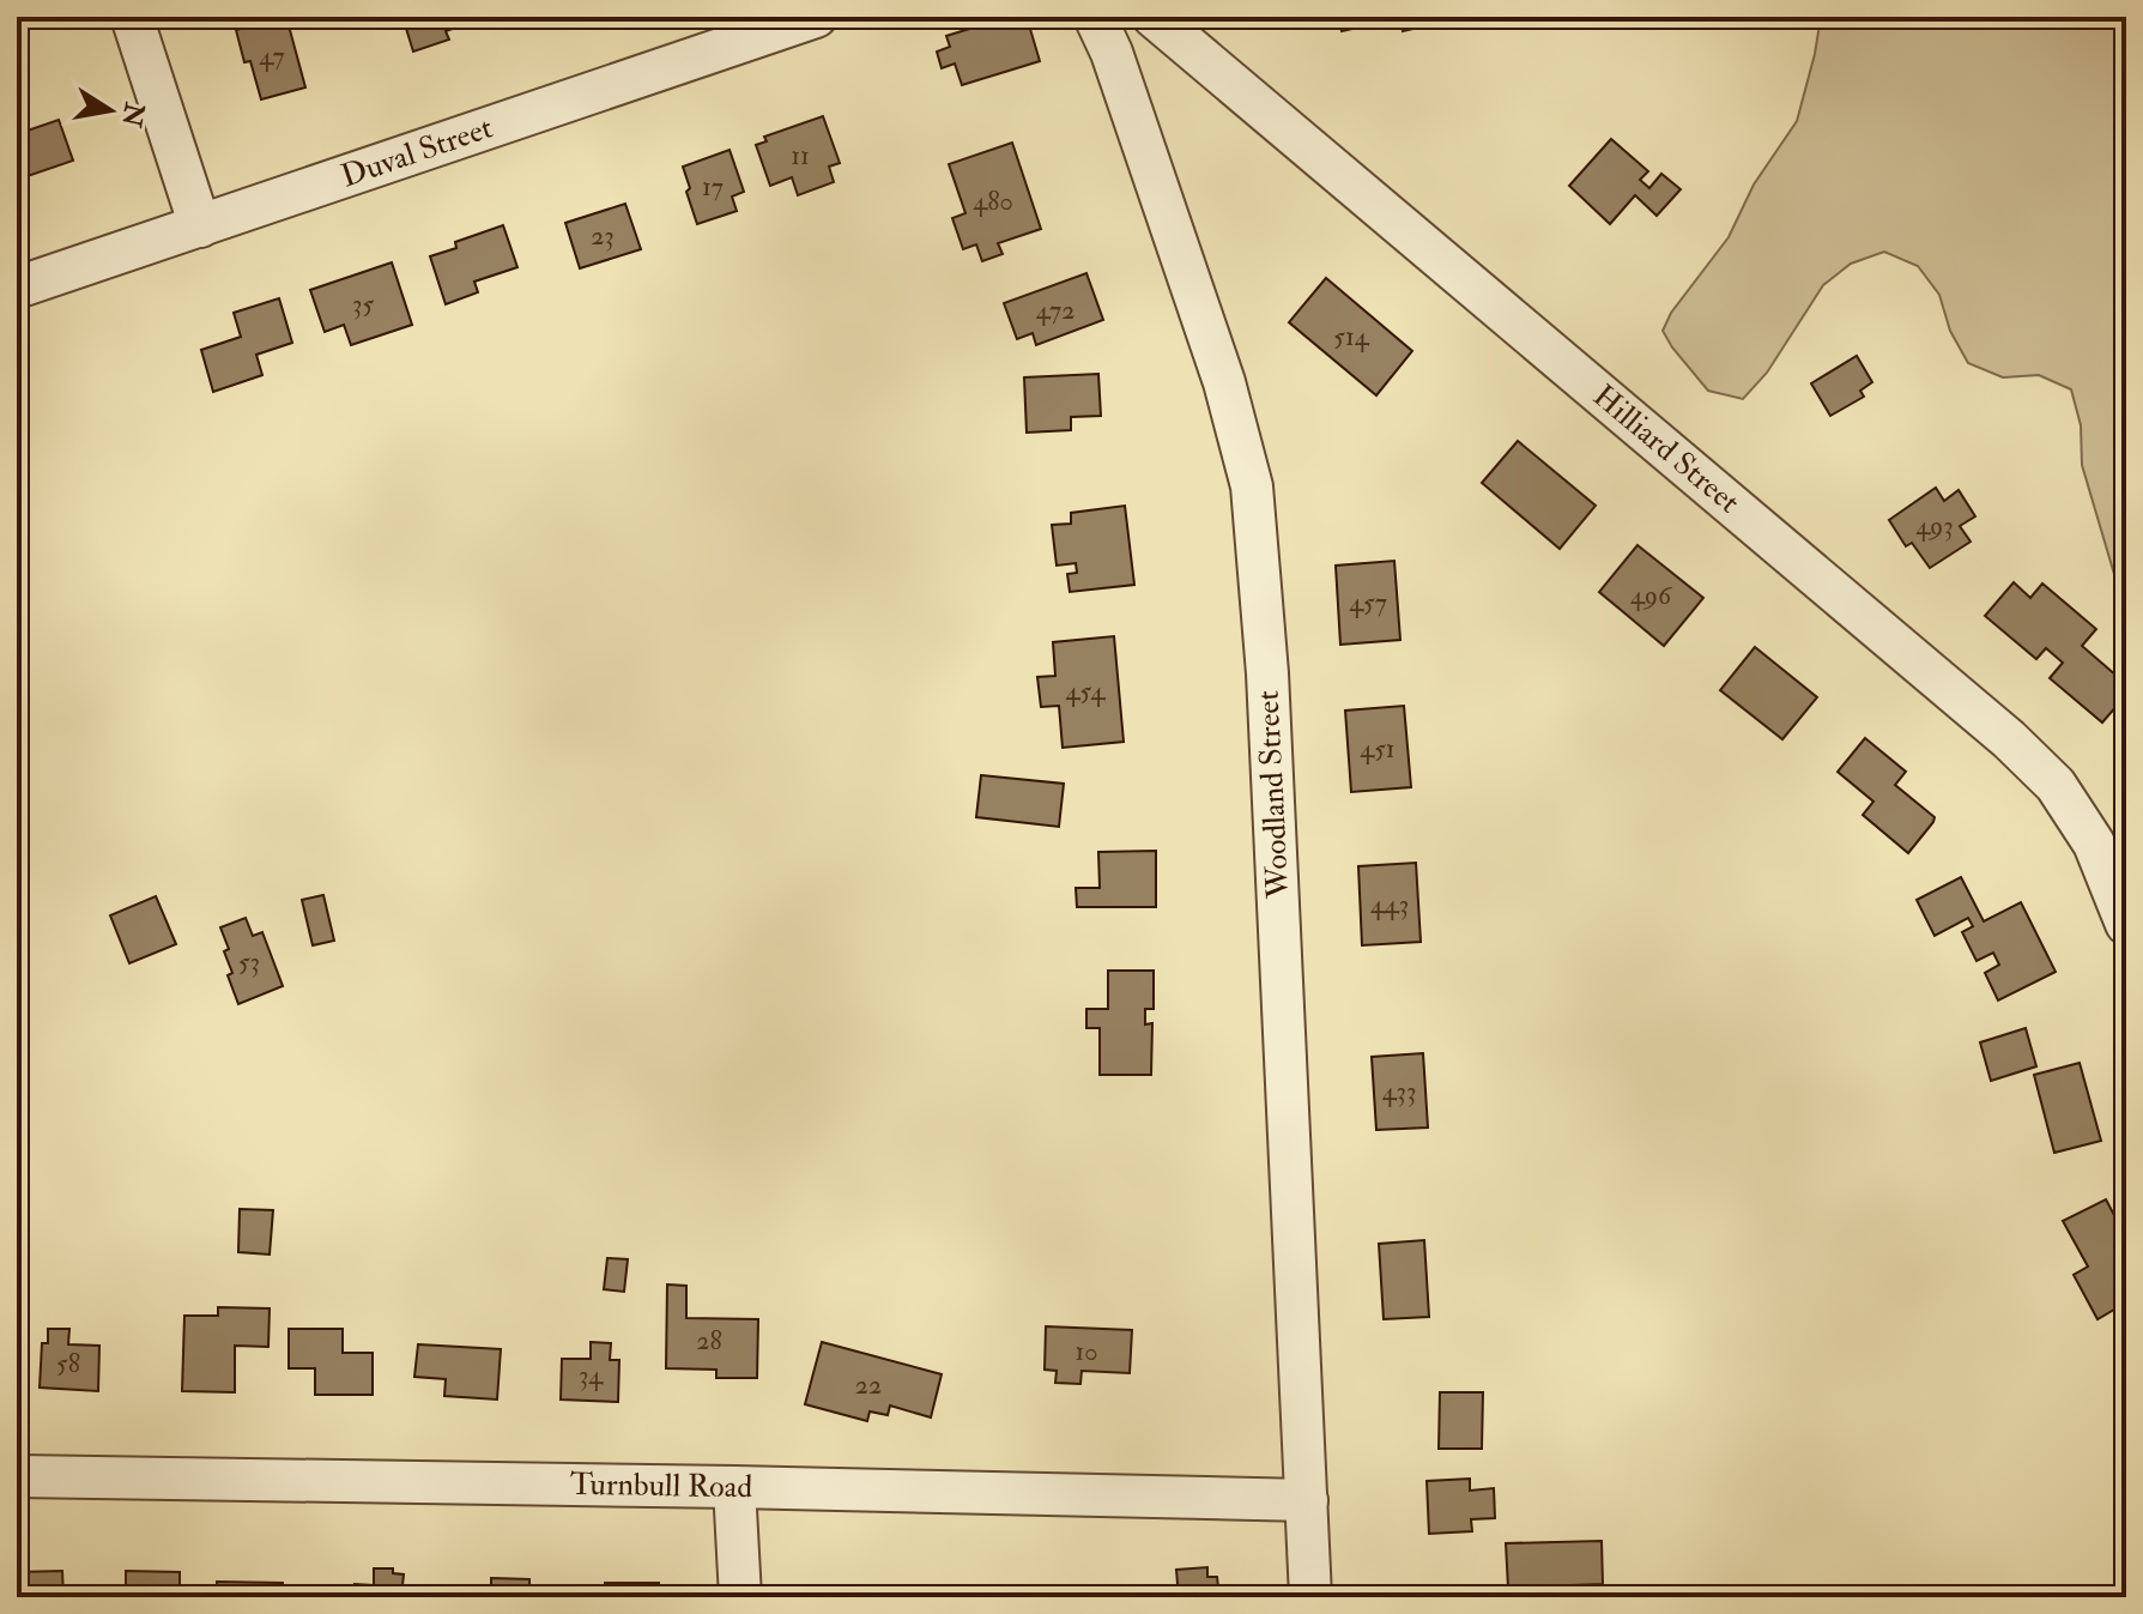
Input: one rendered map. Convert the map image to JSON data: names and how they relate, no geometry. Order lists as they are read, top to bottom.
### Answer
{
  "streets": {
    "street": [
      "Duval Street",
      "Hilliard Street",
      "Woodland Street",
      "Turnbull Road"
    ]
  },
  "crossings": [
    ["Woodland Street", "Turnbull Road"]
  ],
  "house_numbers": [
    "47",
    "11",
    "17",
    "480",
    "23",
    "35",
    "472",
    "514",
    "493",
    "496",
    "457",
    "454",
    "451",
    "443",
    "53",
    "433",
    "28",
    "10",
    "58",
    "34",
    "22"
  ],
  "north": "right"
}
